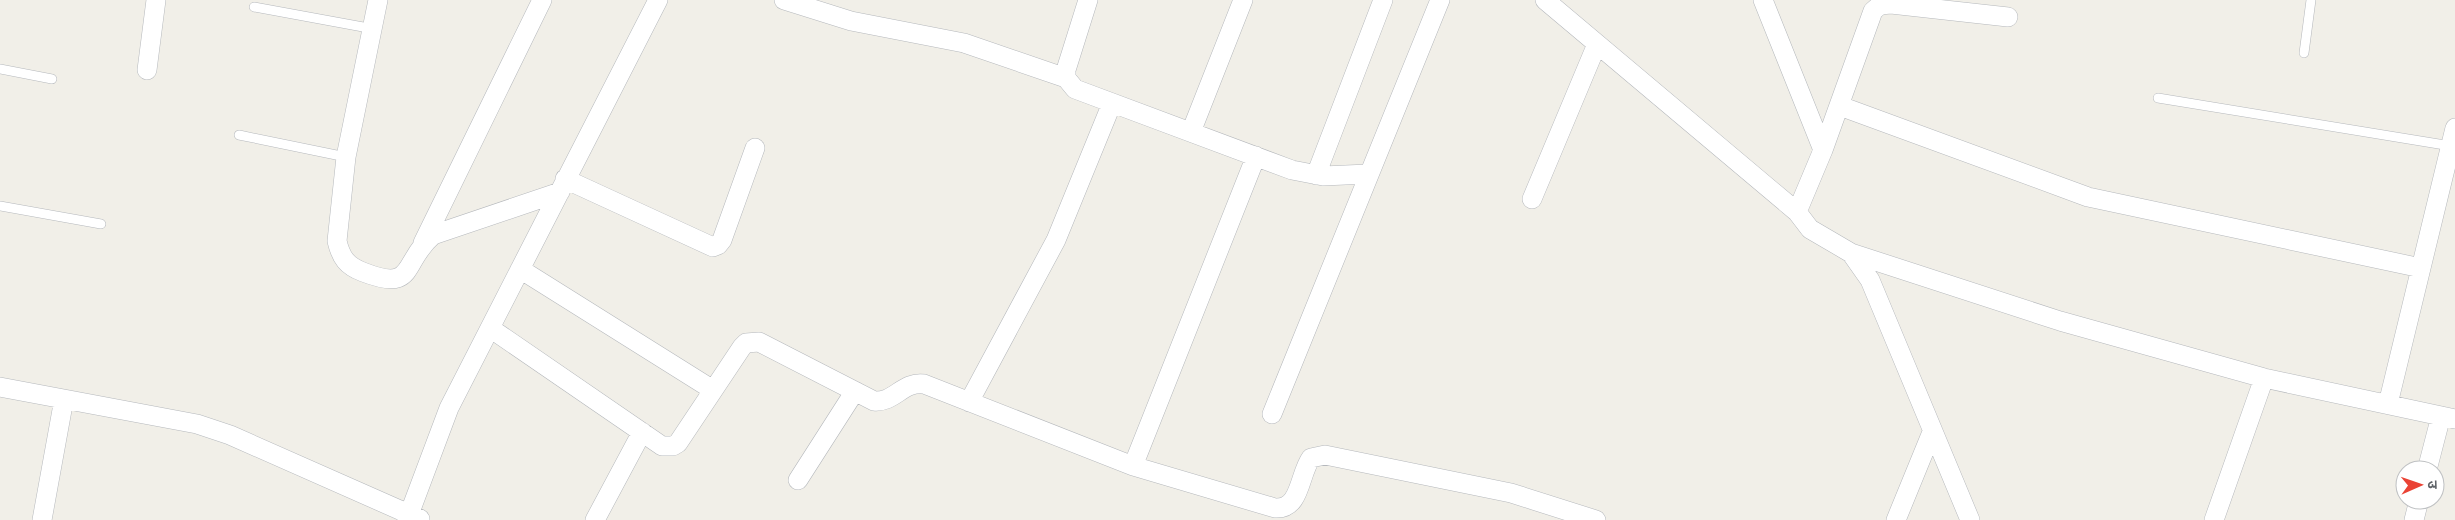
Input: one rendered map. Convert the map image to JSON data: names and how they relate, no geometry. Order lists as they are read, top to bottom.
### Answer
{
  "north": "right"
}
